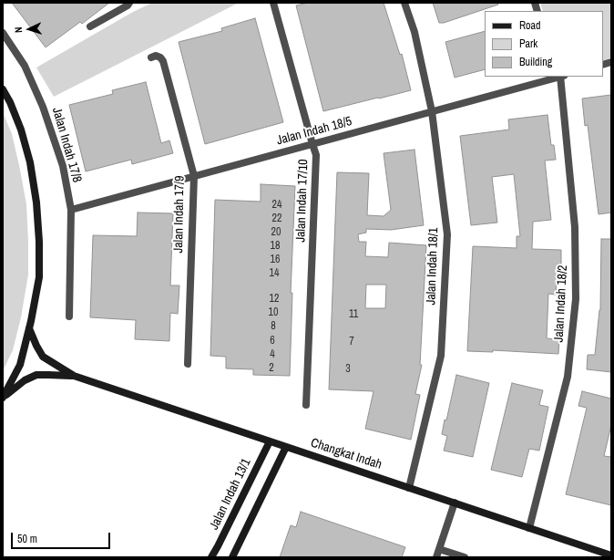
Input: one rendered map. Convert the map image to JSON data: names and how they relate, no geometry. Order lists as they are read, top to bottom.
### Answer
{
  "streets": {
    "street": [
      "Jalan Indah 18/5",
      "Jalan Indah 17/8",
      "Jalan Indah 17/10",
      "Jalan Indah 17/9",
      "Jalan Indah 18/1",
      "Jalan Indah 18/2",
      "Changkat Indah",
      "Jalan Indah 13/1"
    ]
  },
  "crossings": [
    ["Jalan Indah 18/5", "Jalan Indah 17/8"],
    ["Jalan Indah 18/5", "Jalan Indah 17/10"],
    ["Jalan Indah 18/5", "Jalan Indah 17/9"],
    ["Jalan Indah 18/5", "Jalan Indah 18/1"],
    ["Jalan Indah 18/1", "Changkat Indah"],
    ["Jalan Indah 18/2", "Changkat Indah"],
    ["Changkat Indah", "Jalan Indah 13/1"]
  ],
  "house_numbers": [
    "24",
    "22",
    "20",
    "18",
    "16",
    "14",
    "12",
    "10",
    "11",
    "8",
    "6",
    "7",
    "4",
    "2",
    "3"
  ],
  "legend": ["Road", "Park", "Building"],
  "scale_bar": "50 m",
  "north": "left"
}
